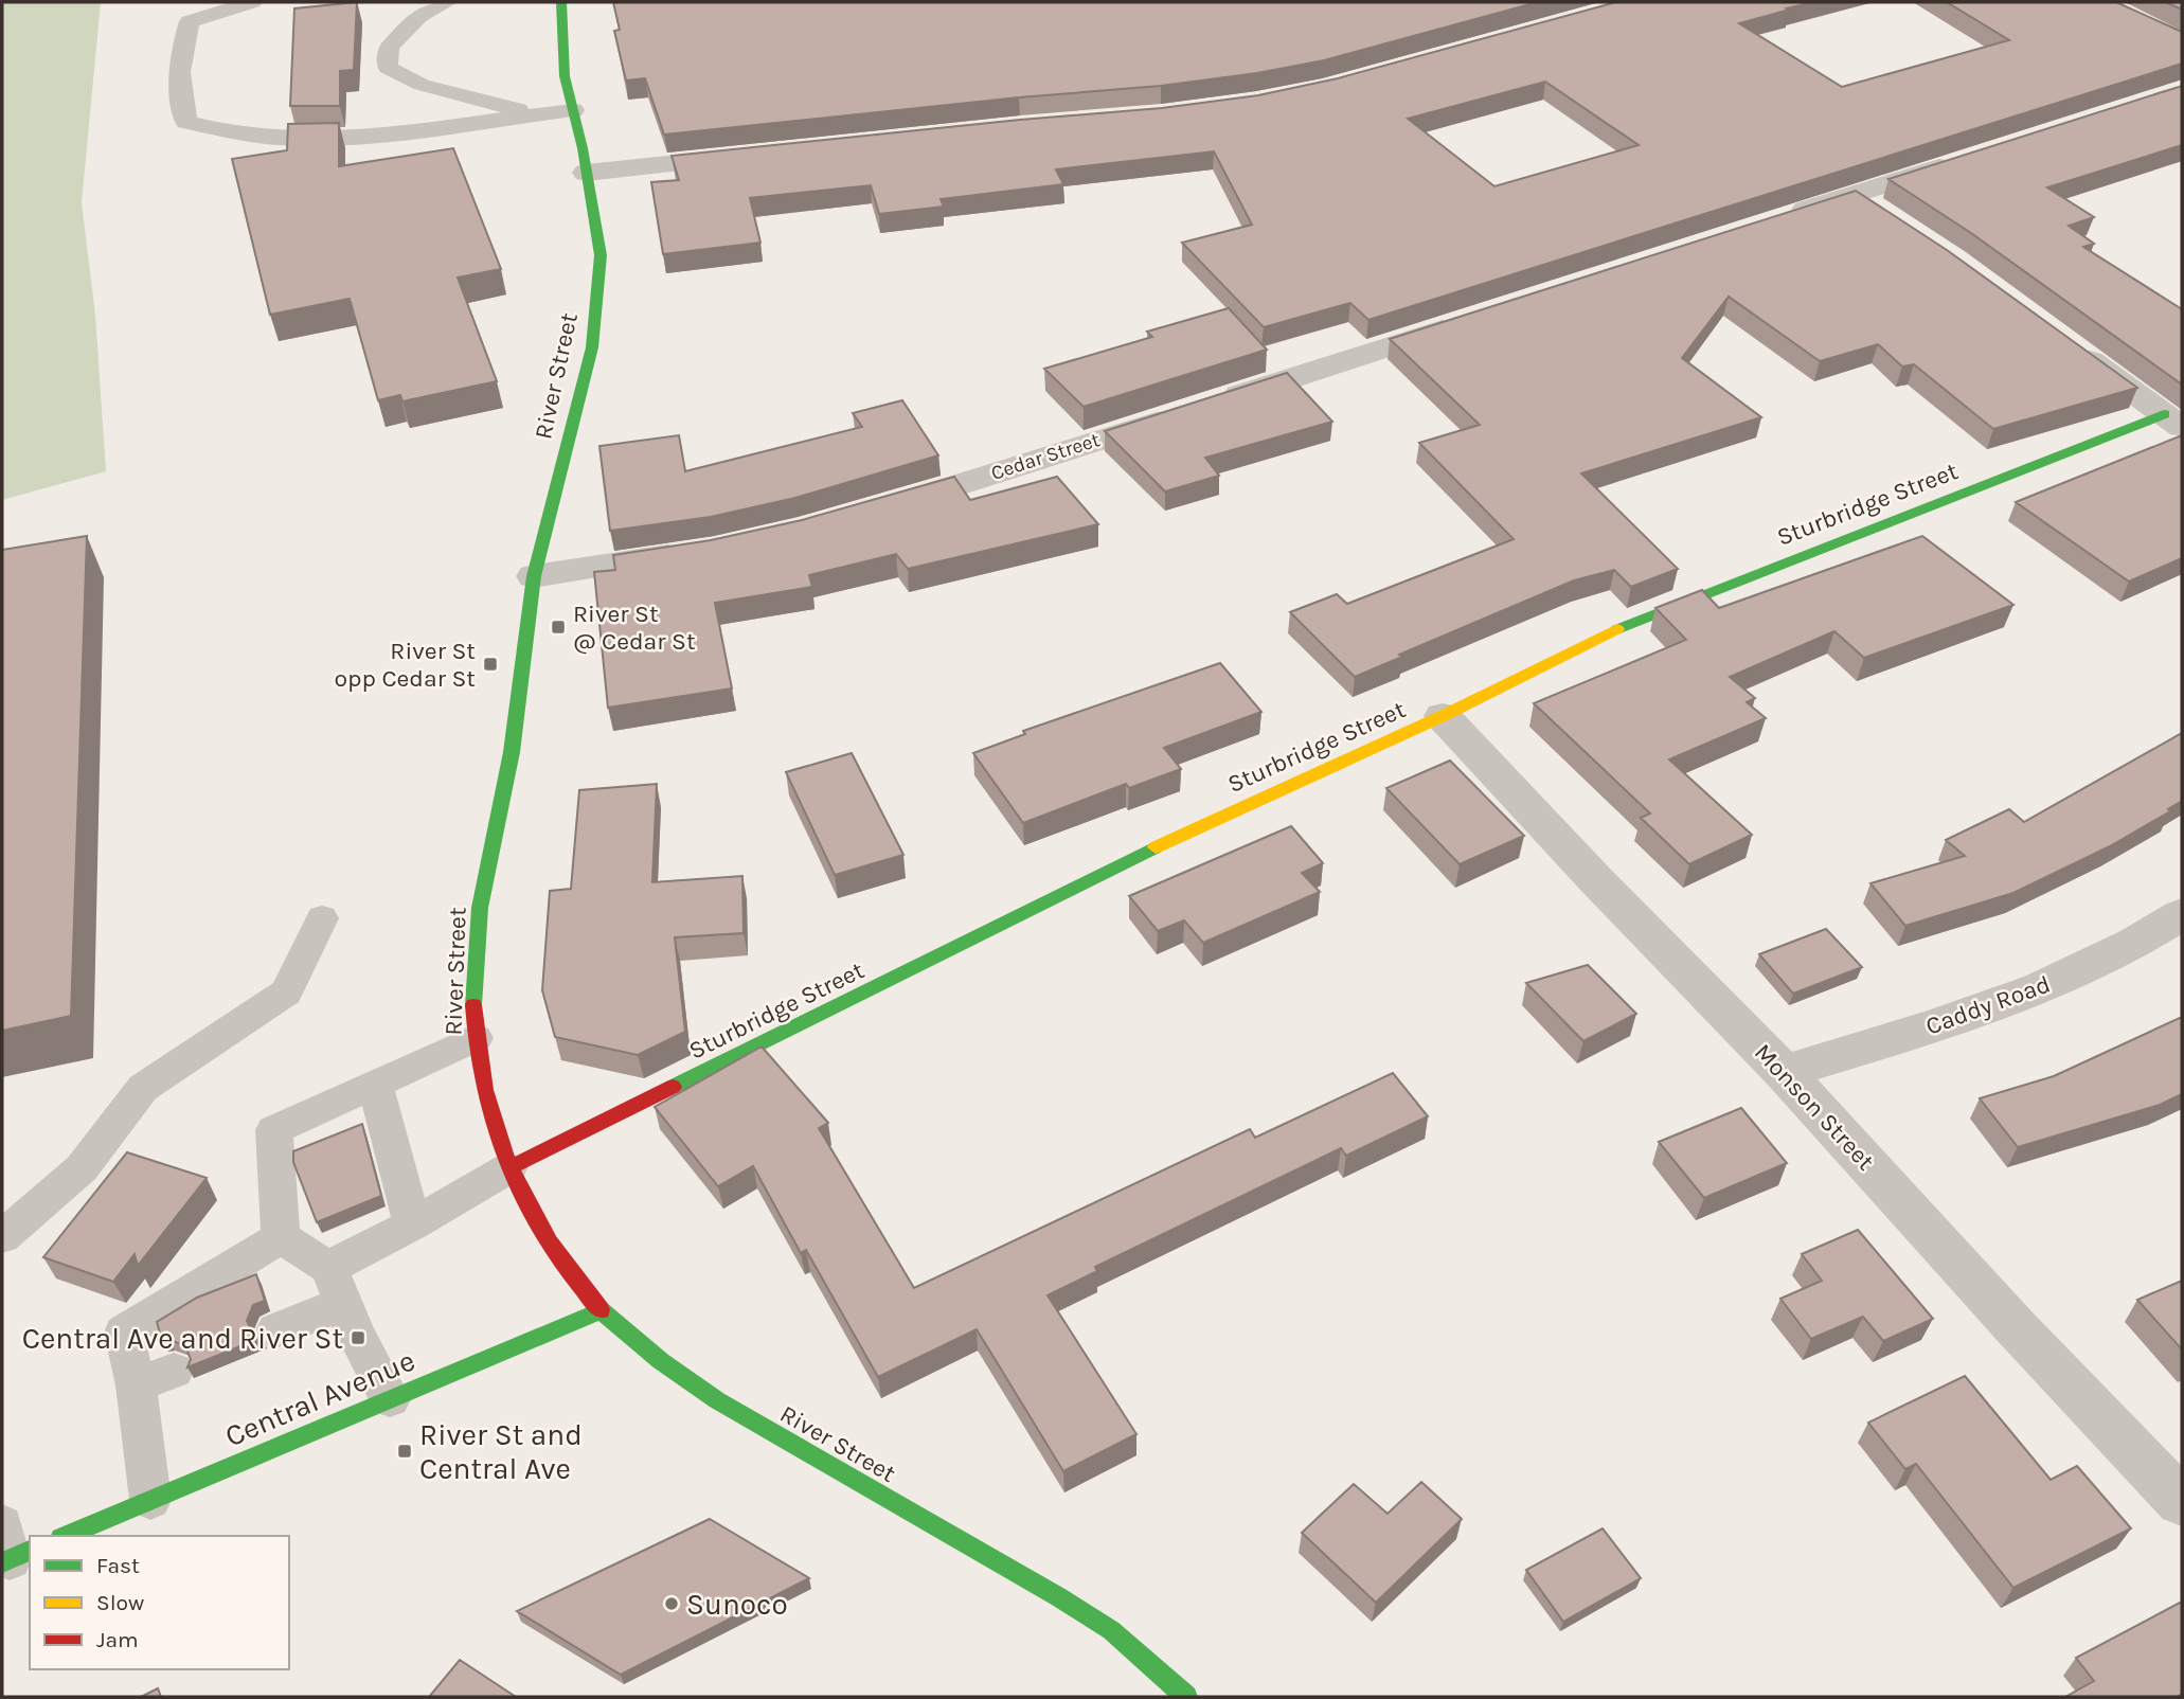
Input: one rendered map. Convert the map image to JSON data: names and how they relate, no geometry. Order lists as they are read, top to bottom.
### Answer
{
  "streets": {
    "main road": ["River Street", "Sturbridge Street", "Central Avenue"],
    "street": ["Cedar Street", "Caddy Road", "Monson Street"]
  },
  "crossings": [
    ["River Street", "Sturbridge Street"],
    ["River Street", "Central Avenue"],
    ["Sturbridge Street", "Monson Street"],
    ["Caddy Road", "Monson Street"]
  ],
  "places": {
    "transit": [
      "River St @ Cedar St",
      "River St opp Cedar St",
      "Central Ave and River St",
      "River St and Central Ave"
    ],
    "other": ["Sunoco"]
  },
  "legend": ["Fast", "Slow", "Jam"]
}
